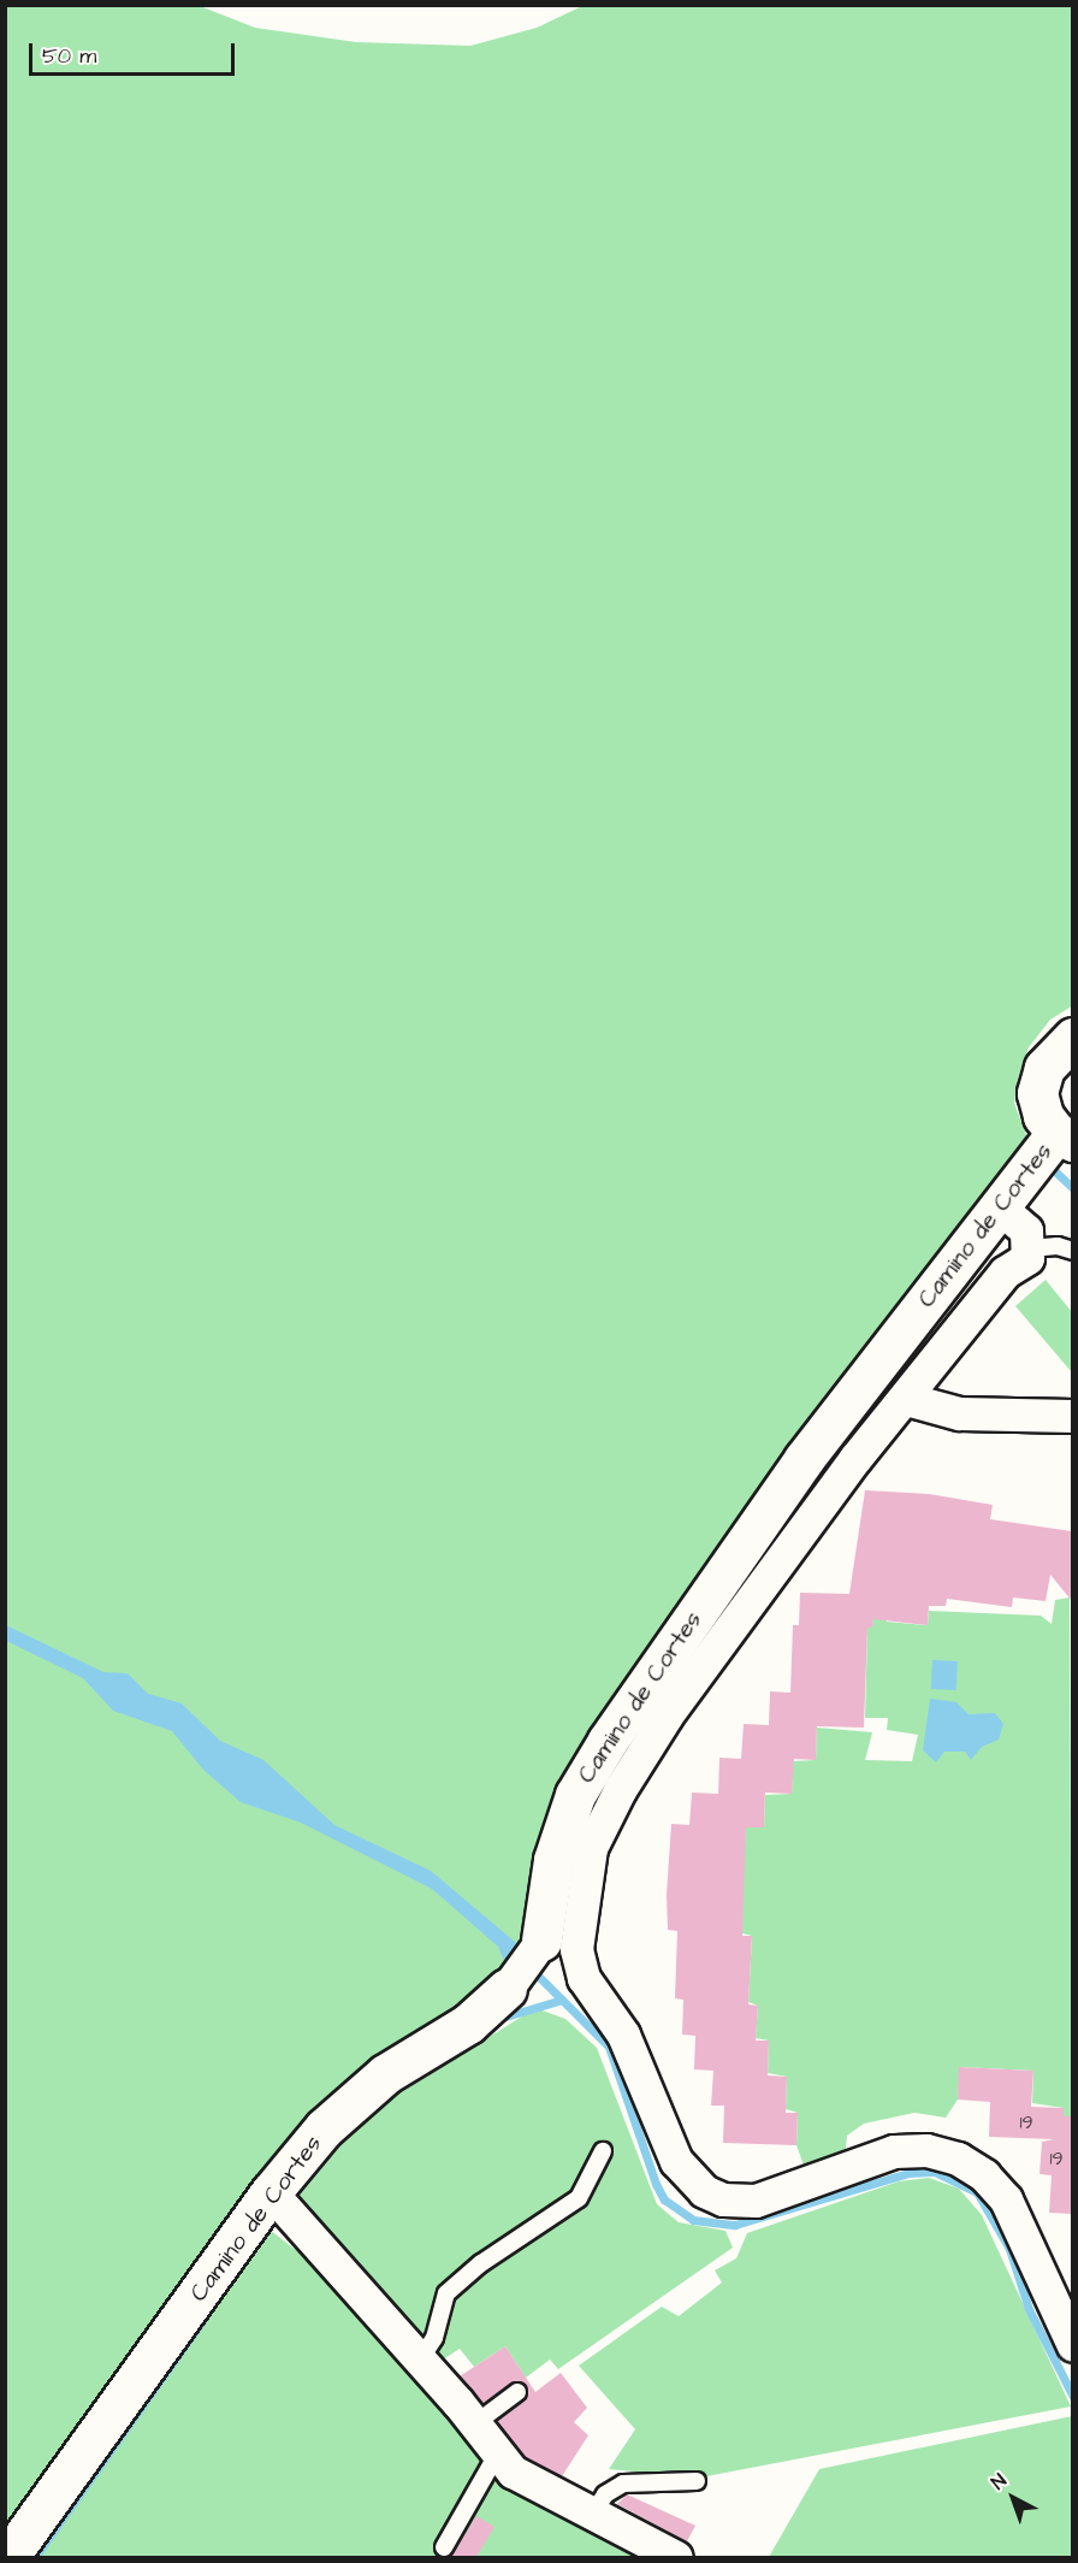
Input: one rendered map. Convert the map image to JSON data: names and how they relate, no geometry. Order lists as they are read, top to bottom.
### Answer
{
  "streets": {
    "street": ["Camino de Cortes"]
  },
  "house_numbers": ["19", "19"],
  "scale_bar": "50 m",
  "north": "top left"
}
